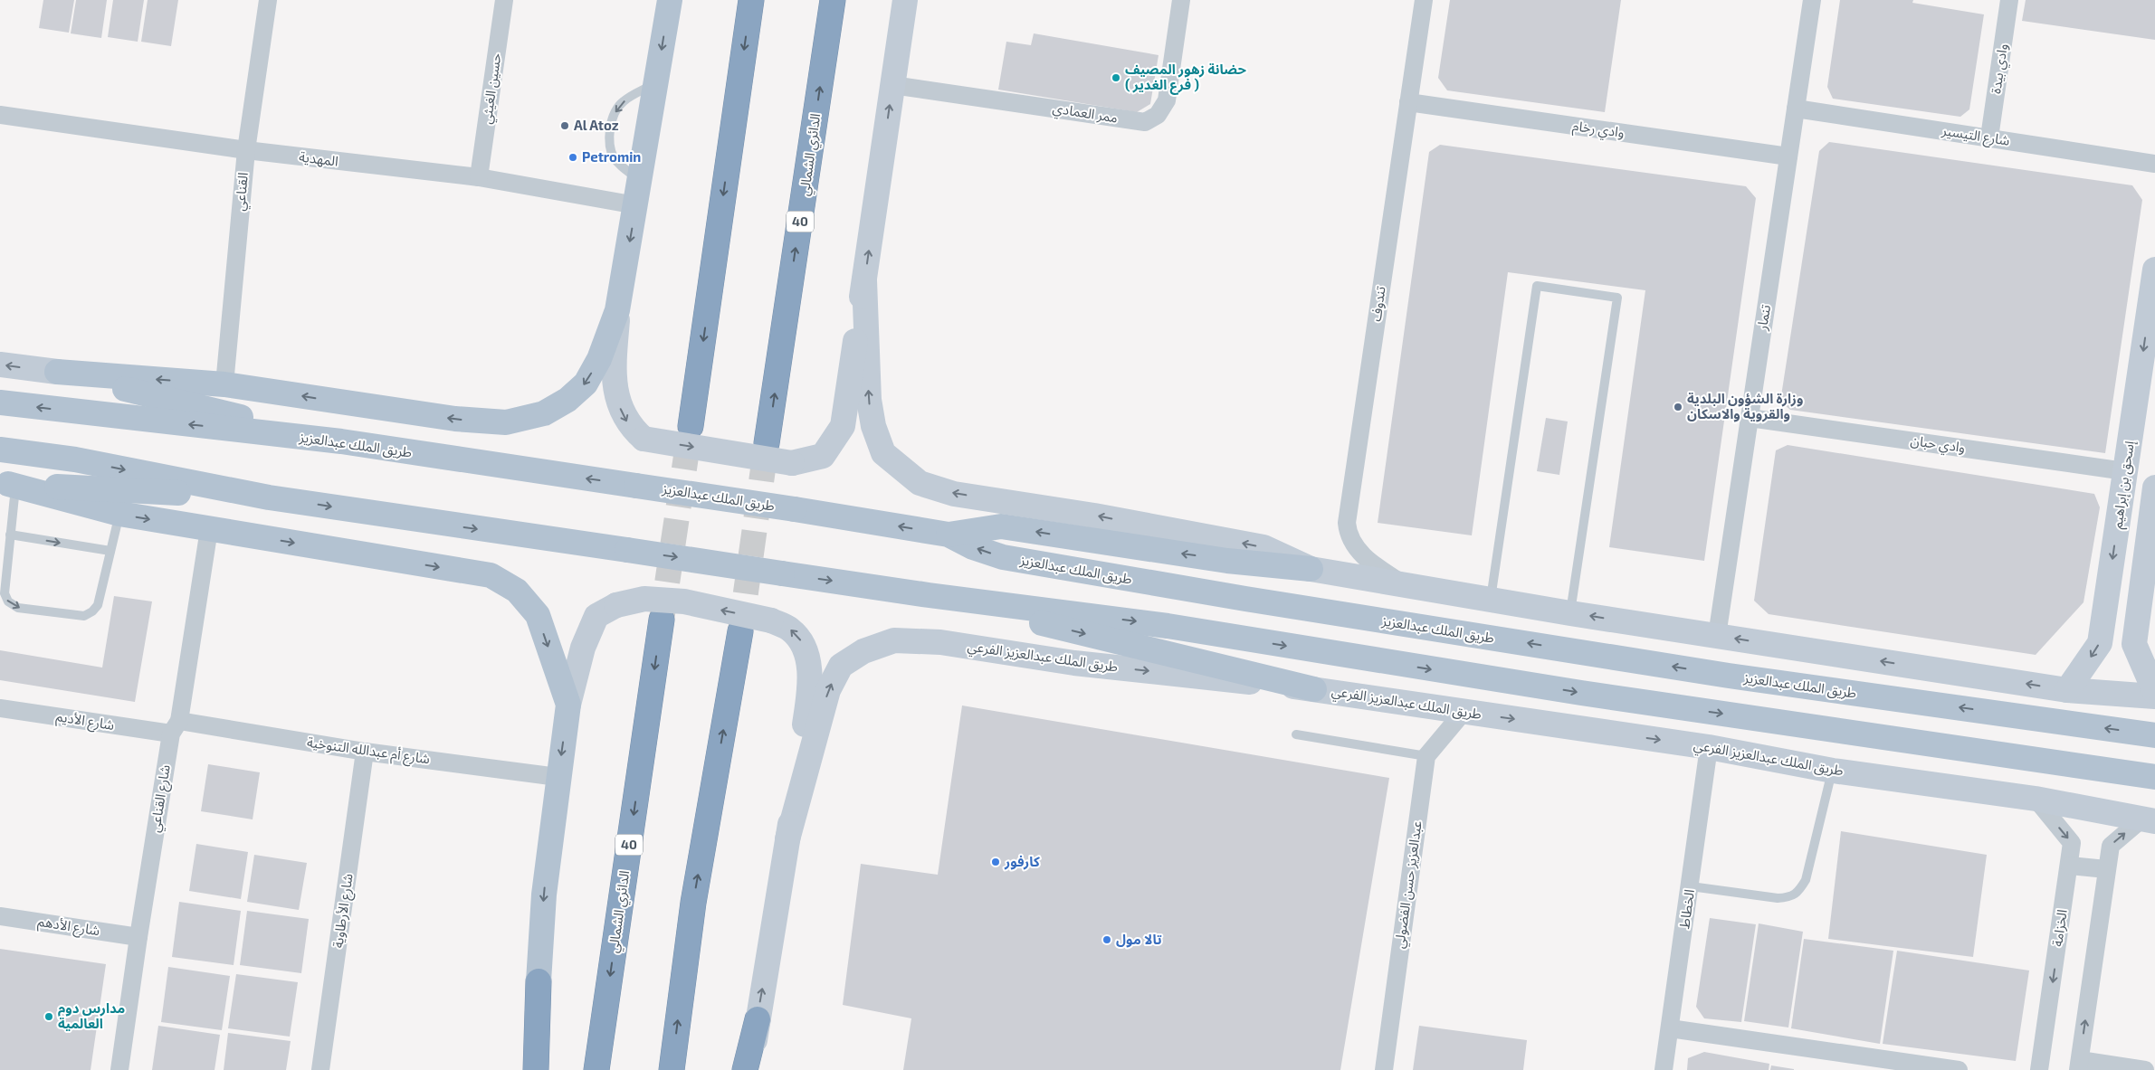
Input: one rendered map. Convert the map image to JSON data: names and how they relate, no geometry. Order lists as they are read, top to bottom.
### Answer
{
  "streets": {
    "highway": ["الدائري الشمالي", "40"],
    "main road": ["طريق الملك عبدالعزيز"],
    "street": [
      "وادي بيدة",
      "حسين الغيثي",
      "ممر العمادي",
      "وادي رخام",
      "شارع التيسير",
      "المهدية",
      "القناعي",
      "تندوف",
      "تنمار",
      "وادي حبان",
      "إسحق بن إبراهيم",
      "طريق الملك عبدالعزيز الفرعي",
      "شارع الأديم",
      "شارع أم عبدالله التنوخية",
      "شارع القناعي",
      "عبدالعزيز حسن الفضولي",
      "الخطاط",
      "شارع الأرطاوية",
      "شارع الأدهم",
      "الخزامة"
    ]
  },
  "crossings": [
    ["وادي بيدة", "شارع التيسير"],
    ["حسين الغيثي", "المهدية"],
    ["وادي رخام", "تندوف"],
    ["وادي رخام", "تنمار"],
    ["شارع التيسير", "تنمار"],
    ["المهدية", "القناعي"],
    ["تنمار", "وادي حبان"],
    ["وادي حبان", "إسحق بن إبراهيم"],
    ["طريق الملك عبدالعزيز الفرعي", "الخطاط"],
    ["طريق الملك عبدالعزيز الفرعي", "الخزامة"],
    ["شارع الأديم", "شارع أم عبدالله التنوخية"],
    ["شارع الأديم", "شارع القناعي"],
    ["شارع أم عبدالله التنوخية", "شارع القناعي"],
    ["شارع أم عبدالله التنوخية", "شارع الأرطاوية"],
    ["شارع القناعي", "شارع الأدهم"]
  ],
  "one_way": ["إسحق بن إبراهيم", "طريق الملك عبدالعزيز الفرعي"],
  "places": [
    "حضانة زهور المصيف ( فرع الغدير )",
    "Al Atoz",
    "Petromin",
    "وزارة الشؤون البلدية والقروية والاسكان",
    "كارفور",
    "تالا مول",
    "مدارس دوم العالمية"
  ]
}
